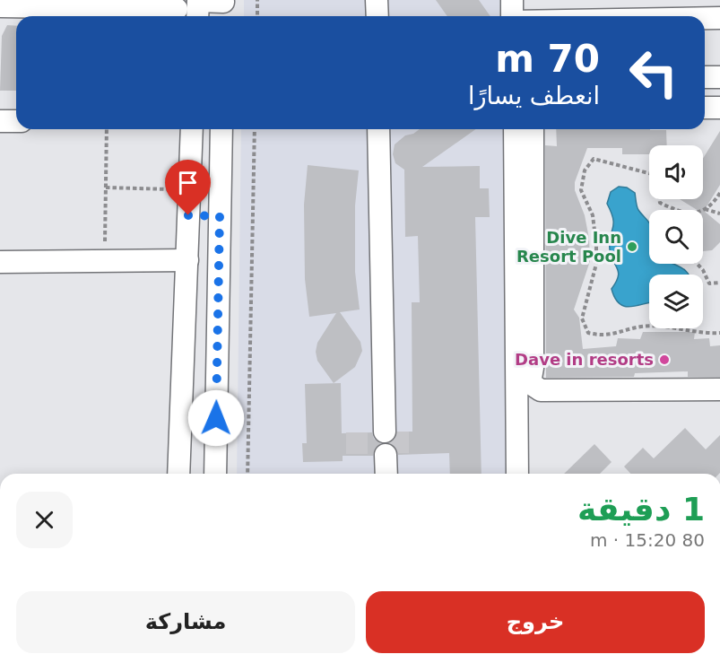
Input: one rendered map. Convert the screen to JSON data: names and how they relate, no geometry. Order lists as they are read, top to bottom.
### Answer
{
  "places": ["Dive Inn Resort Pool", "Dave in resorts"],
  "page": {
    "turn": ["70 m", "انعطف يسارًا"],
    "heading": ["1 دقيقة", "80 m · 15:20"],
    "buttons": ["خروج", "مشاركة"]
  }
}
